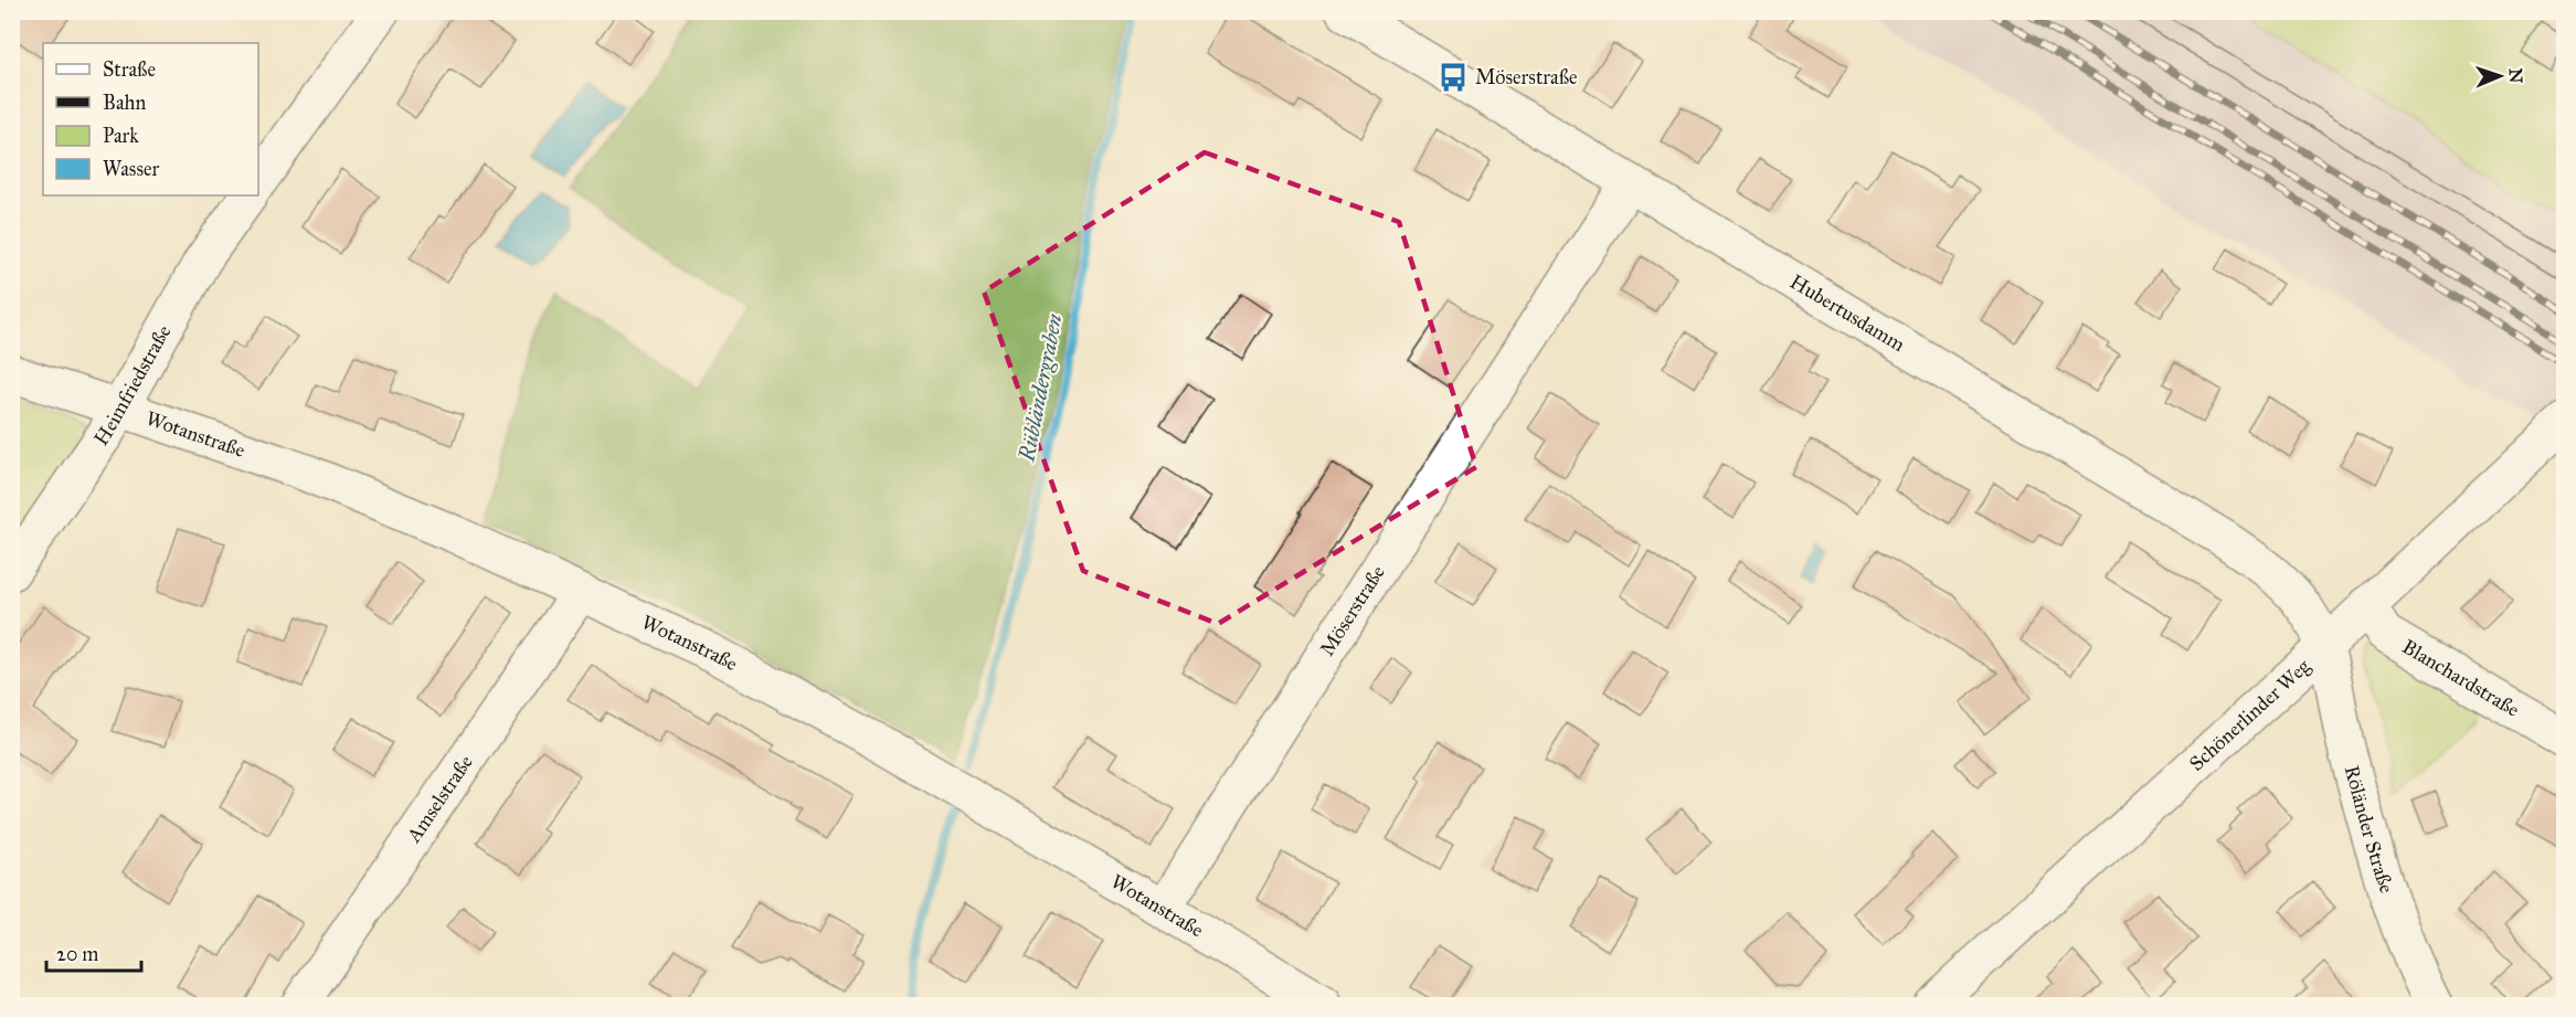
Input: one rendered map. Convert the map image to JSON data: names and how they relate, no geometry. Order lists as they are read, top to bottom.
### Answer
{
  "streets": {
    "street": [
      "Hubertusdamm",
      "Heimfriedstraße",
      "Wotanstraße",
      "Möserstraße",
      "Blanchardstraße",
      "Schönerlinder Weg",
      "Amselstraße",
      "Röländer Straße"
    ]
  },
  "crossings": [
    ["Hubertusdamm", "Möserstraße"],
    ["Hubertusdamm", "Schönerlinder Weg"],
    ["Hubertusdamm", "Röländer Straße"],
    ["Heimfriedstraße", "Wotanstraße"],
    ["Wotanstraße", "Möserstraße"],
    ["Wotanstraße", "Amselstraße"],
    ["Blanchardstraße", "Schönerlinder Weg"],
    ["Schönerlinder Weg", "Röländer Straße"]
  ],
  "water": ["Rübländergraben"],
  "places": {
    "bus stop": ["Möserstraße"]
  },
  "legend": [
    "Straße",
    "Bahn",
    "Park",
    "Wasser"
  ],
  "scale_bar": "20 m",
  "north": "right"
}
